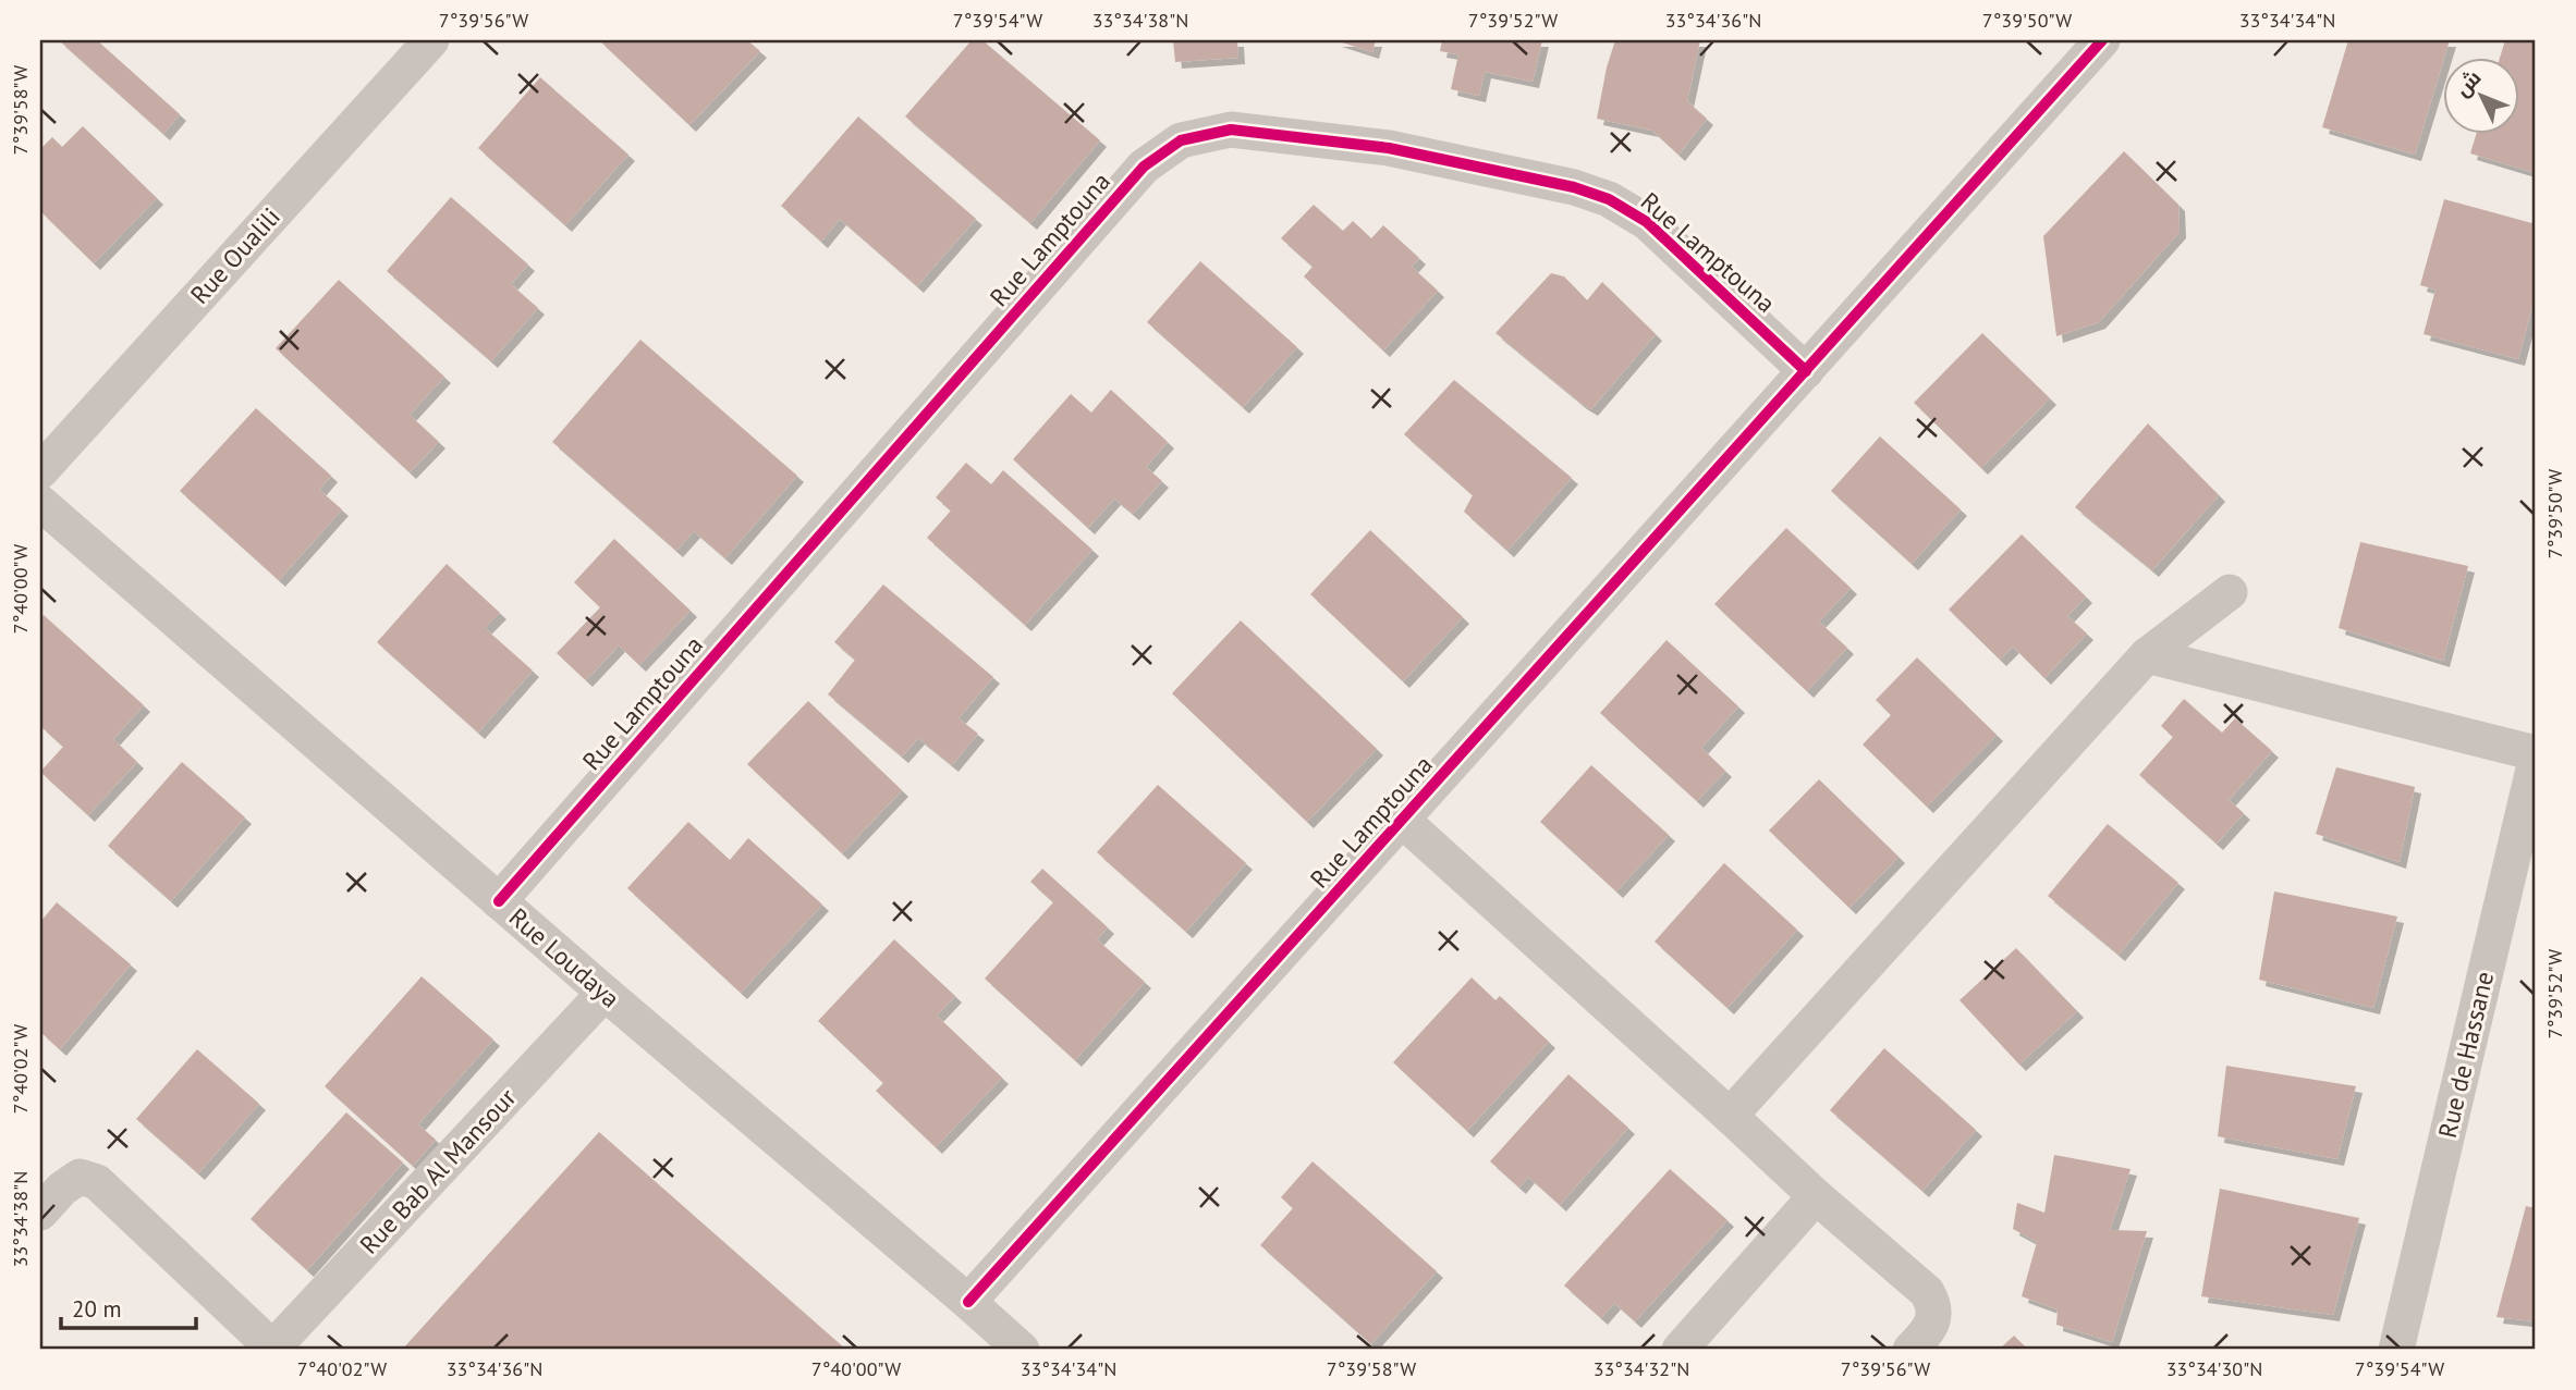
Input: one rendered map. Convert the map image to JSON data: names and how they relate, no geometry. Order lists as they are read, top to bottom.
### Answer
{
  "streets": {
    "street": [
      "Rue Lamptouna",
      "Rue Oualili",
      "Rue Loudaya",
      "Rue de Hassane",
      "Rue Bab Al Mansour"
    ]
  },
  "crossings": [
    ["Rue Lamptouna", "Rue Loudaya"],
    ["Rue Loudaya", "Rue Bab Al Mansour"]
  ],
  "scale_bar": "20 m",
  "north": "top left",
  "coordinates": [
    "7°39'56\"W",
    "7°39'54\"W",
    "33°34'38\"N",
    "7°39'52\"W",
    "33°34'36\"N",
    "7°39'50\"W",
    "33°34'34\"N",
    "7°39'58\"W",
    "7°40'00\"W",
    "7°40'02\"W",
    "33°34'32\"N",
    "33°34'30\"N"
  ]
}
